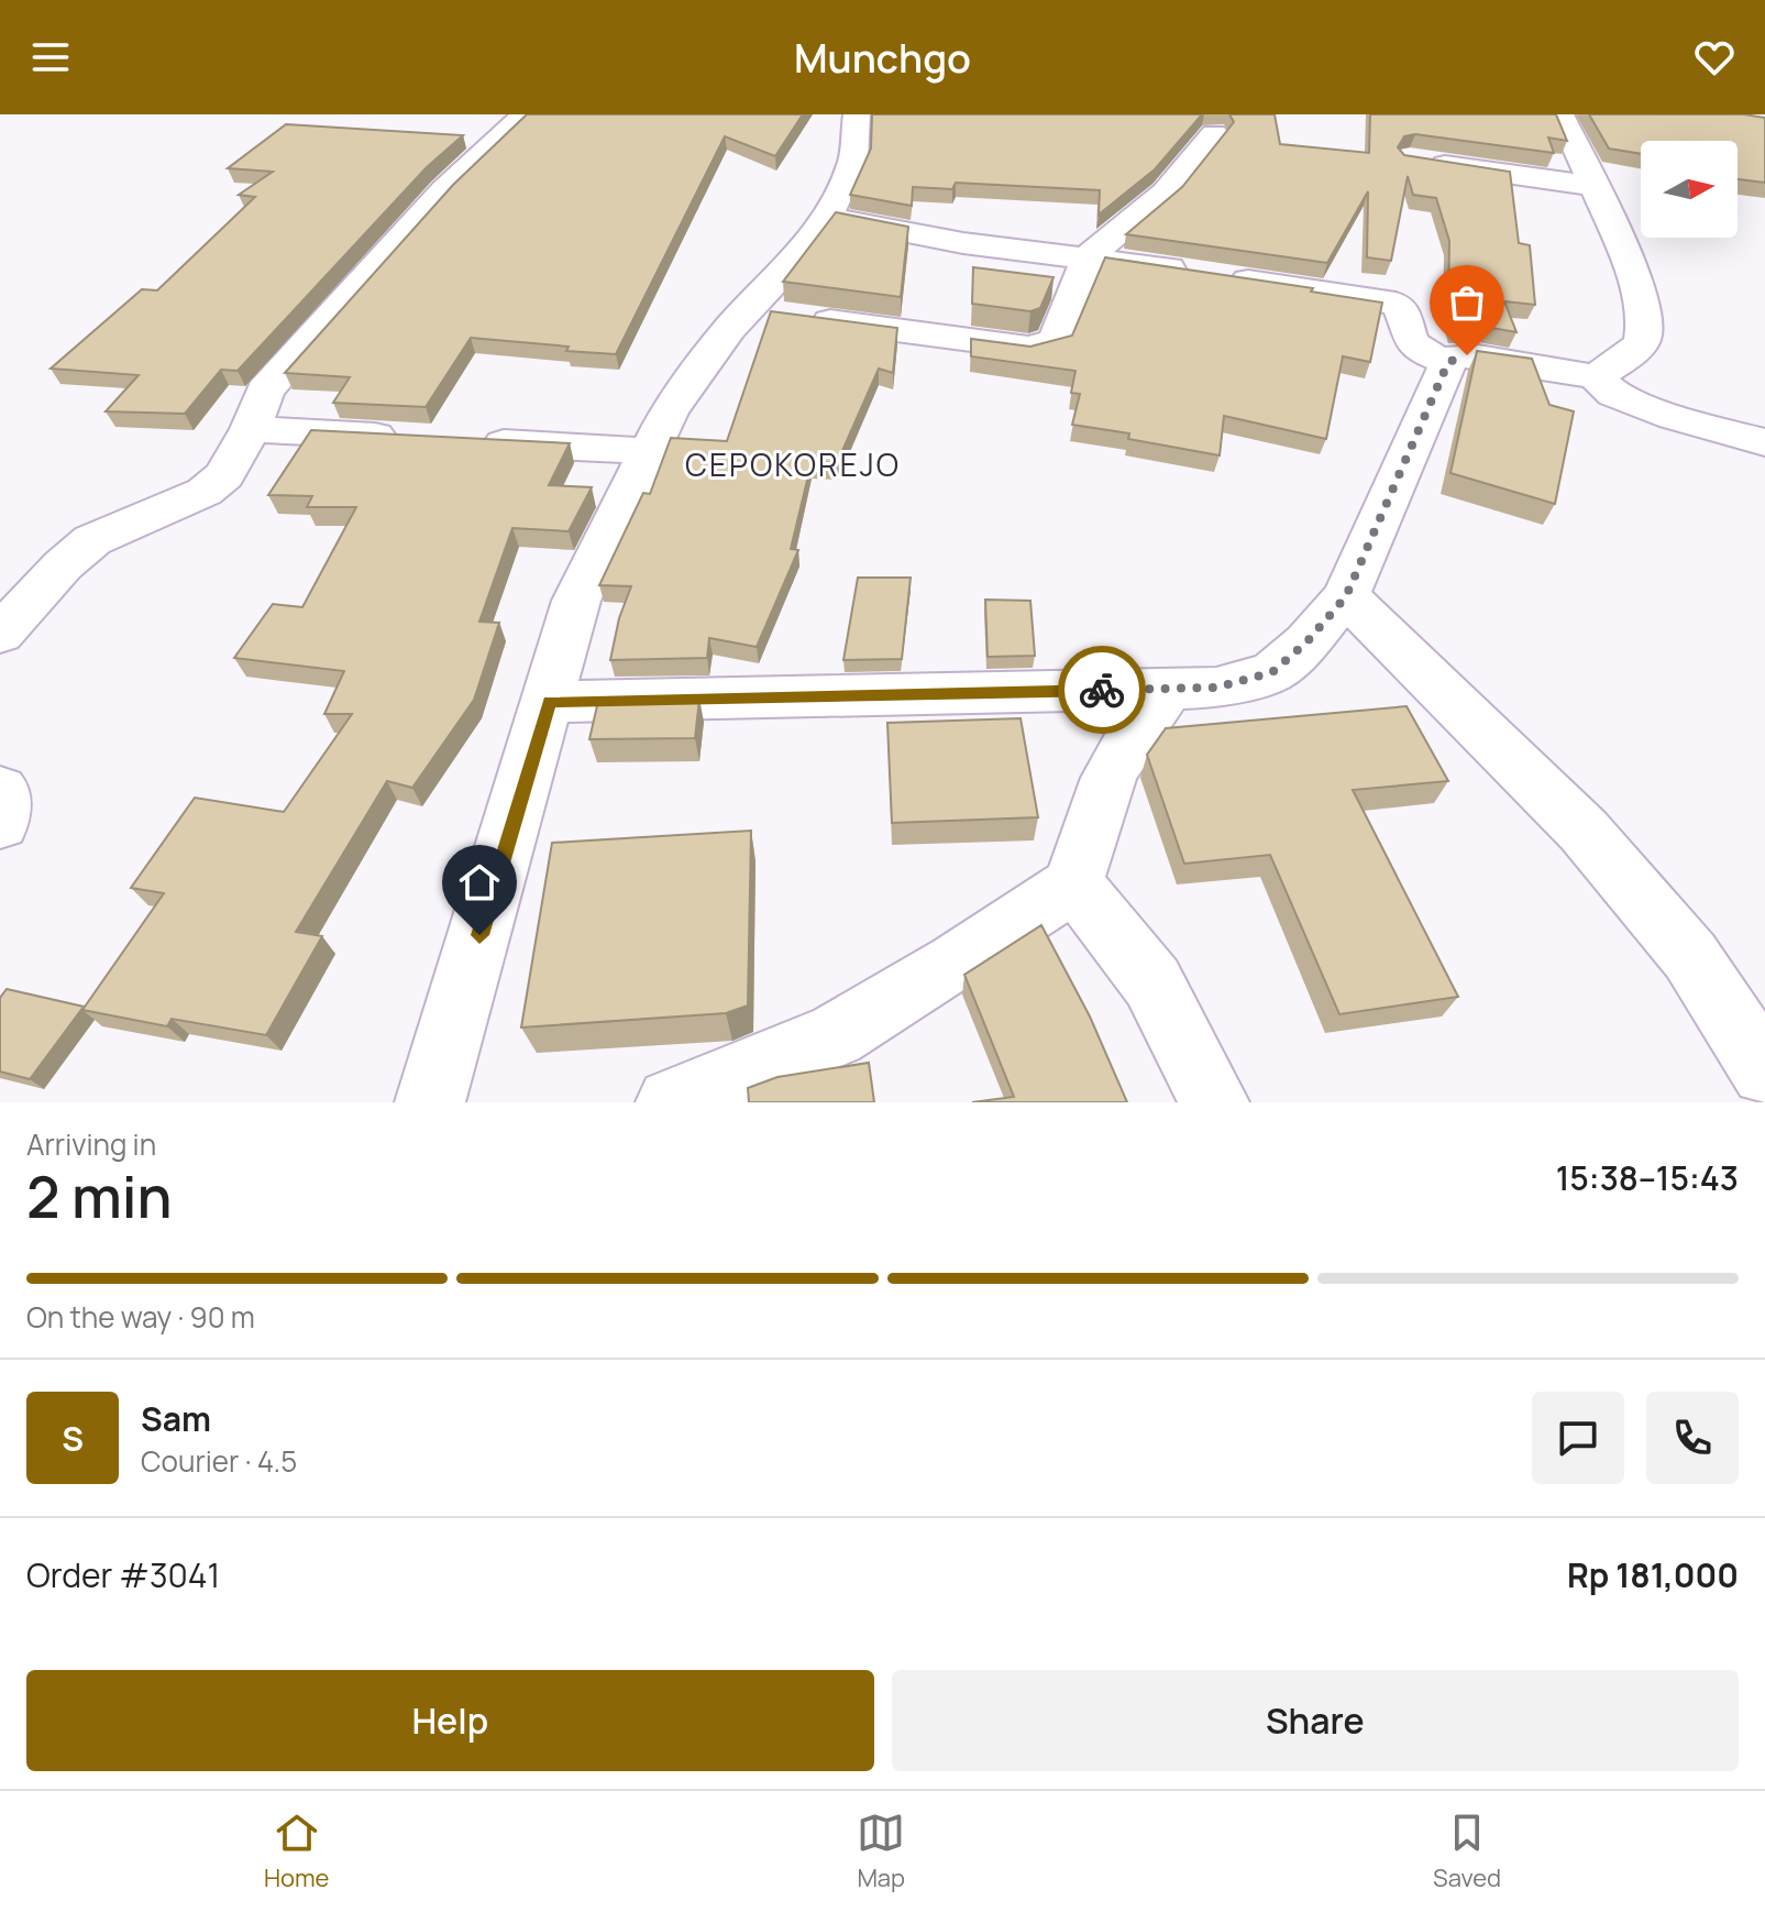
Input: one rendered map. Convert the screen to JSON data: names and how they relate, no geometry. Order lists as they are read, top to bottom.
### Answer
{
  "districts": ["CEPOKOREJO"],
  "north": "right",
  "page": {
    "header": "Munchgo",
    "heading": ["2 min", "Arriving in", "15:38–15:43"],
    "panel": [
      "Sam",
      "Courier · 4.5",
      "Order #3041",
      "Rp 181,000"
    ],
    "bar": "On the way · 90 m",
    "round": "S",
    "buttons": ["Help", "Share"],
    "tabs": ["Home", "Map", "Saved"]
  }
}
